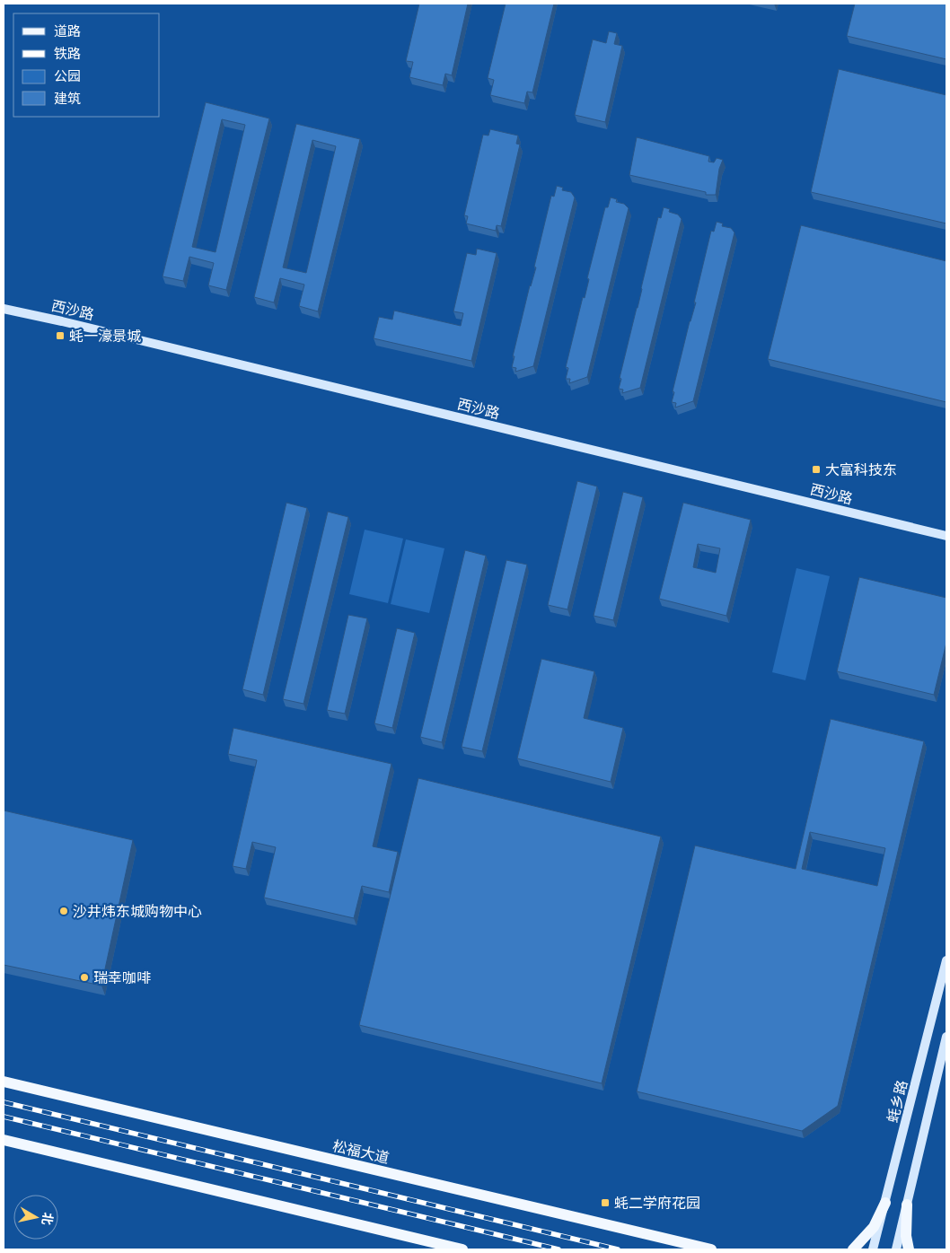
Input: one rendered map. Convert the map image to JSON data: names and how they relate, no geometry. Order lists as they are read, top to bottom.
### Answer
{
  "streets": {
    "main road": ["松福大道"],
    "street": ["西沙路", "蚝乡路"]
  },
  "places": {
    "transit": ["蚝一濠景城", "大富科技东", "蚝二学府花园"],
    "other": ["沙井炜东城购物中心", "瑞幸咖啡"]
  },
  "legend": [
    "道路",
    "铁路",
    "公园",
    "建筑"
  ],
  "north": "right"
}
